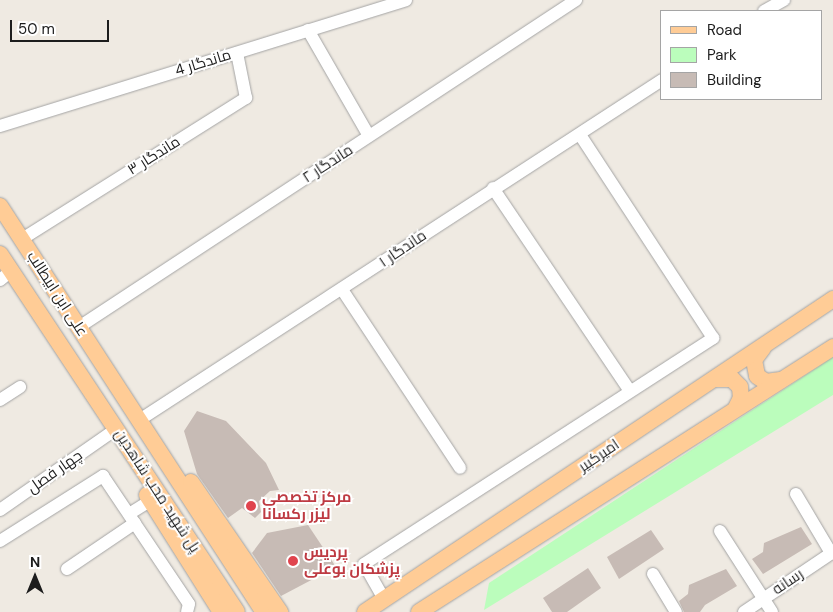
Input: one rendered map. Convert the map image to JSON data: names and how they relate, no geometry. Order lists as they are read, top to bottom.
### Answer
{
  "streets": {
    "main road": ["علی ابن ابیطالب", "امیرکبیر", "پل شهید محب شاهدین"],
    "street": [
      "ماندگار 4",
      "ماندگار ۳",
      "ماندگار ۲",
      "ماندگار ۱",
      "چهار فصل",
      "رسانه"
    ]
  },
  "crossings": [
    ["ماندگار 4", "ماندگار ۳"],
    ["ماندگار ۳", "علی ابن ابیطالب"],
    ["ماندگار ۲", "علی ابن ابیطالب"],
    ["علی ابن ابیطالب", "پل شهید محب شاهدین"]
  ],
  "places": ["مرکز تخصصی لیزر رکسانا", "پردیس پزشکان بوعلی"],
  "legend": ["Road", "Park", "Building"],
  "scale_bar": "50 m",
  "north": "top"
}
